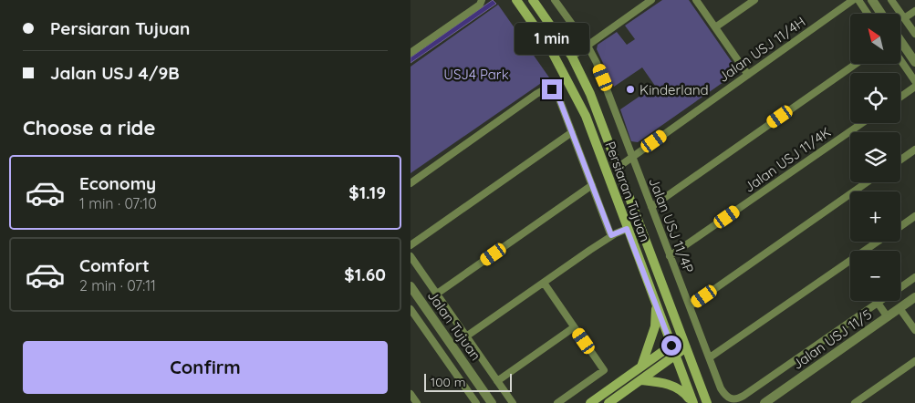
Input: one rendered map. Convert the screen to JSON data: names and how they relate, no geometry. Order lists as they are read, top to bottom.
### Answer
{
  "streets": {
    "main road": ["Persiaran Tujuan"],
    "street": [
      "Jalan USJ 11/4H",
      "Jalan USJ 11/4K",
      "Jalan USJ 11/4P",
      "Jalan Tujuan",
      "Jalan USJ 11/5"
    ]
  },
  "crossings": [
    ["Jalan USJ 11/4H", "Persiaran Tujuan"],
    ["Jalan USJ 11/4H", "Jalan USJ 11/4P"],
    ["Jalan USJ 11/4K", "Jalan USJ 11/4P"]
  ],
  "parks": ["USJ4 Park"],
  "places": ["Kinderland"],
  "scale_bar": "100 m",
  "north": "top left",
  "page": {
    "banner": ["Persiaran Tujuan", "Jalan USJ 4/9B"],
    "map_buttons": ["+", "−"],
    "bubble": "1 min",
    "heading": "Choose a ride",
    "list": [
      {
        "name": "Economy",
        "note": "1 min · 07:10",
        "value": "$1.19"
      },
      {
        "name": "Comfort",
        "note": "2 min · 07:11",
        "value": "$1.60"
      }
    ],
    "buttons": "Confirm",
    "scale": "100 m"
  }
}
